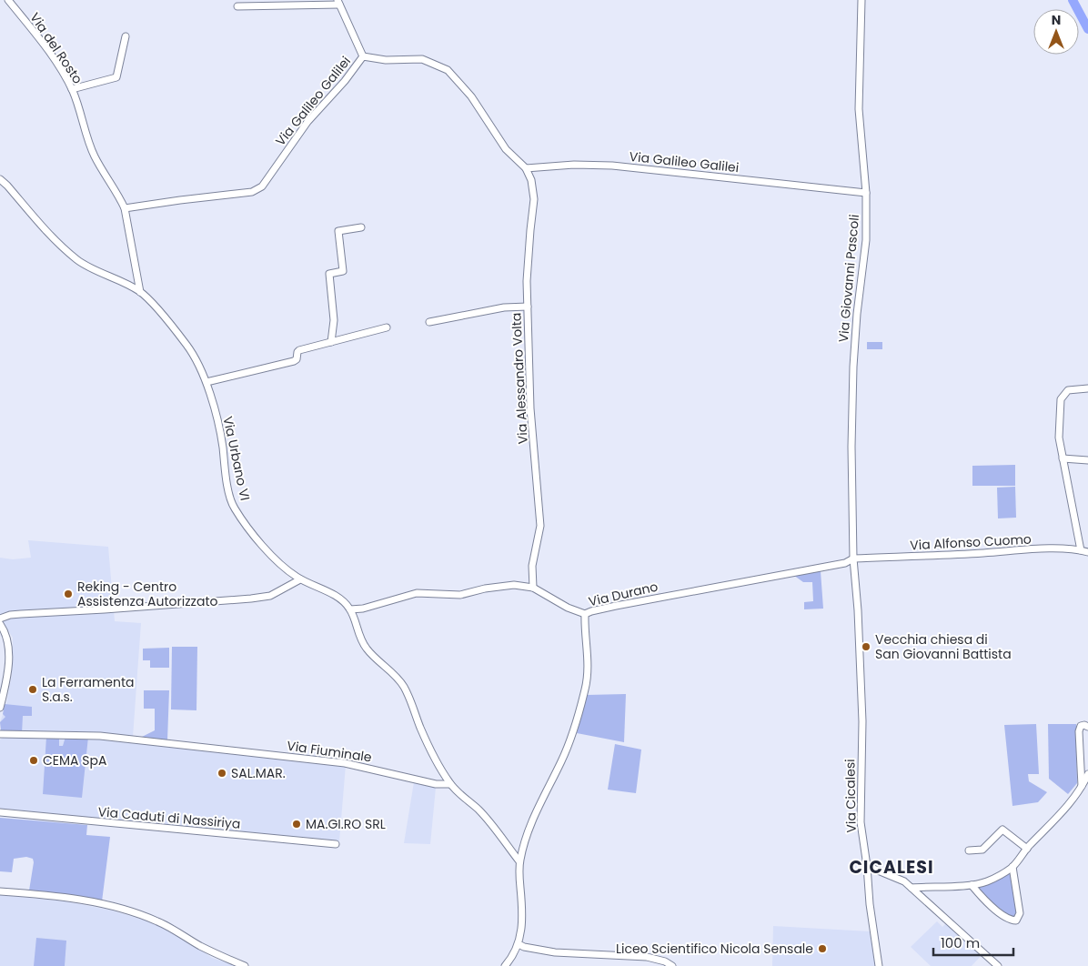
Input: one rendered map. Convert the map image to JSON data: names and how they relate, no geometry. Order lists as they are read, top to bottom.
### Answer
{
  "streets": {
    "street": [
      "Via del Rosto",
      "Via Galileo Galilei",
      "Via Giovanni Pascoli",
      "Via Alessandro Volta",
      "Via Urbano VI",
      "Via Alfonso Cuomo",
      "Via Durano",
      "Via Fiuminale",
      "Via Cicalesi",
      "Via Caduti di Nassiriya"
    ]
  },
  "crossings": [
    ["Via del Rosto", "Via Galileo Galilei"],
    ["Via del Rosto", "Via Urbano VI"],
    ["Via Galileo Galilei", "Via Giovanni Pascoli"],
    ["Via Galileo Galilei", "Via Alessandro Volta"],
    ["Via Giovanni Pascoli", "Via Alfonso Cuomo"],
    ["Via Giovanni Pascoli", "Via Durano"],
    ["Via Giovanni Pascoli", "Via Cicalesi"],
    ["Via Alessandro Volta", "Via Durano"],
    ["Via Urbano VI", "Via Durano"],
    ["Via Alfonso Cuomo", "Via Durano"],
    ["Via Alfonso Cuomo", "Via Cicalesi"],
    ["Via Durano", "Via Cicalesi"]
  ],
  "districts": ["CICALESI"],
  "places": [
    "Reking - Centro Assistenza Autorizzato",
    "Vecchia chiesa di San Giovanni Battista",
    "La Ferramenta S.a.s.",
    "CEMA SpA",
    "SAL.MAR.",
    "MA.GI.RO SRL",
    "Liceo Scientifico Nicola Sensale"
  ],
  "scale_bar": "100 m",
  "north": "top"
}
